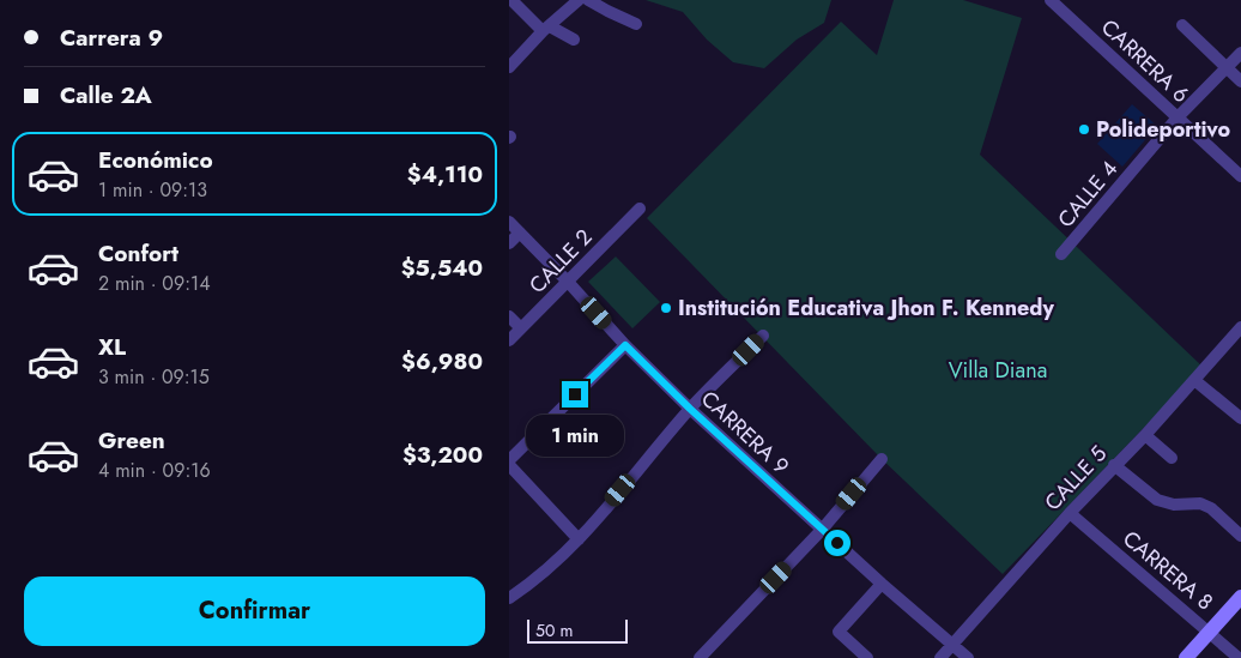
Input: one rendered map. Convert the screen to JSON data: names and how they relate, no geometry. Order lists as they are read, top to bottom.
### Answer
{
  "streets": {
    "street": [
      "CARRERA 6",
      "CALLE 4",
      "CALLE 2",
      "CARRERA 9",
      "CALLE 5",
      "CARRERA 8"
    ]
  },
  "crossings": [
    ["CARRERA 6", "CALLE 4"],
    ["CALLE 2", "CARRERA 9"],
    ["CARRERA 9", "CALLE 5"],
    ["CALLE 5", "CARRERA 8"]
  ],
  "parks": ["Villa Diana"],
  "places": ["Polideportivo", "Institución Educativa Jhon F. Kennedy"],
  "scale_bar": "50 m",
  "page": {
    "banner": ["Carrera 9", "Calle 2A"],
    "list": [
      {
        "name": "Económico",
        "note": "1 min · 09:13",
        "value": "$4,110"
      },
      {
        "name": "Confort",
        "note": "2 min · 09:14",
        "value": "$5,540"
      },
      {
        "name": "XL",
        "note": "3 min · 09:15",
        "value": "$6,980"
      },
      {
        "name": "Green",
        "note": "4 min · 09:16",
        "value": "$3,200"
      }
    ],
    "bubble": "1 min",
    "buttons": "Confirmar",
    "scale": "50 m"
  }
}
